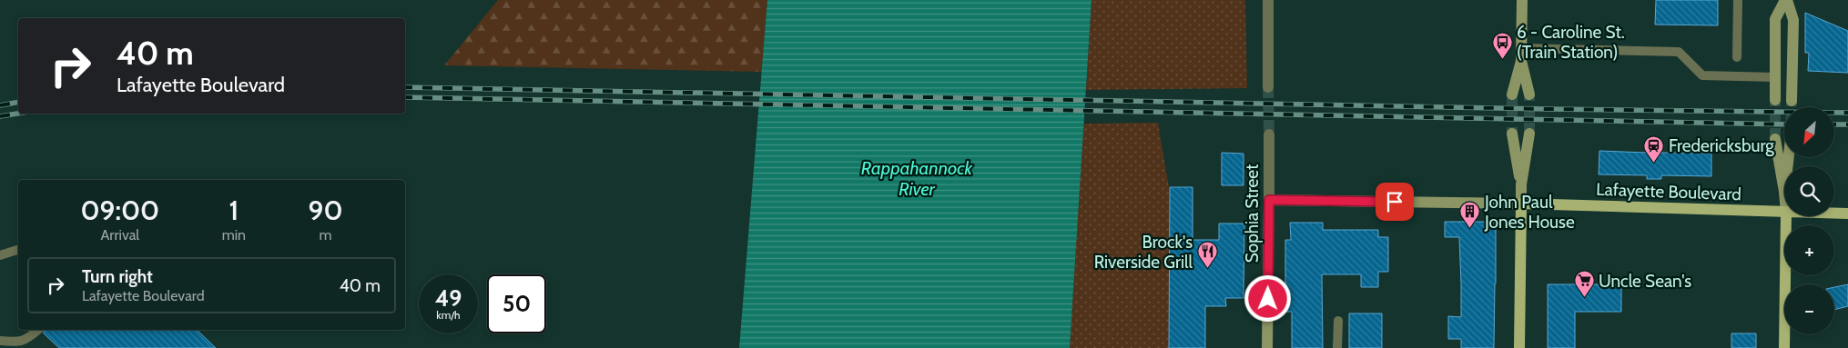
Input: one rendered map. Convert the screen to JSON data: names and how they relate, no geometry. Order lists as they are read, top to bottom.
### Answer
{
  "streets": {
    "main road": ["Lafayette Boulevard"],
    "street": ["Sophia Street"]
  },
  "crossings": [
    ["Lafayette Boulevard", "Sophia Street"]
  ],
  "water": ["Rappahannock River"],
  "places": {
    "bus stop": ["6 - Caroline St. (Train Station)"],
    "station": ["Fredericksburg"],
    "building": ["John Paul Jones House"],
    "restaurant": ["Brock's Riverside Grill"],
    "supermarket": ["Uncle Sean's"]
  },
  "north": "bottom left",
  "page": {
    "turn": ["40 m", "Lafayette Boulevard"],
    "map_buttons": ["+", "−"],
    "eta": [
      "09:00",
      "Arrival",
      "1",
      "min",
      "90",
      "m"
    ],
    "list": [
      {
        "name": "Turn right",
        "note": "Lafayette Boulevard",
        "value": "40 m"
      }
    ],
    "speed": "49 km/h",
    "limit": "50"
  }
}
